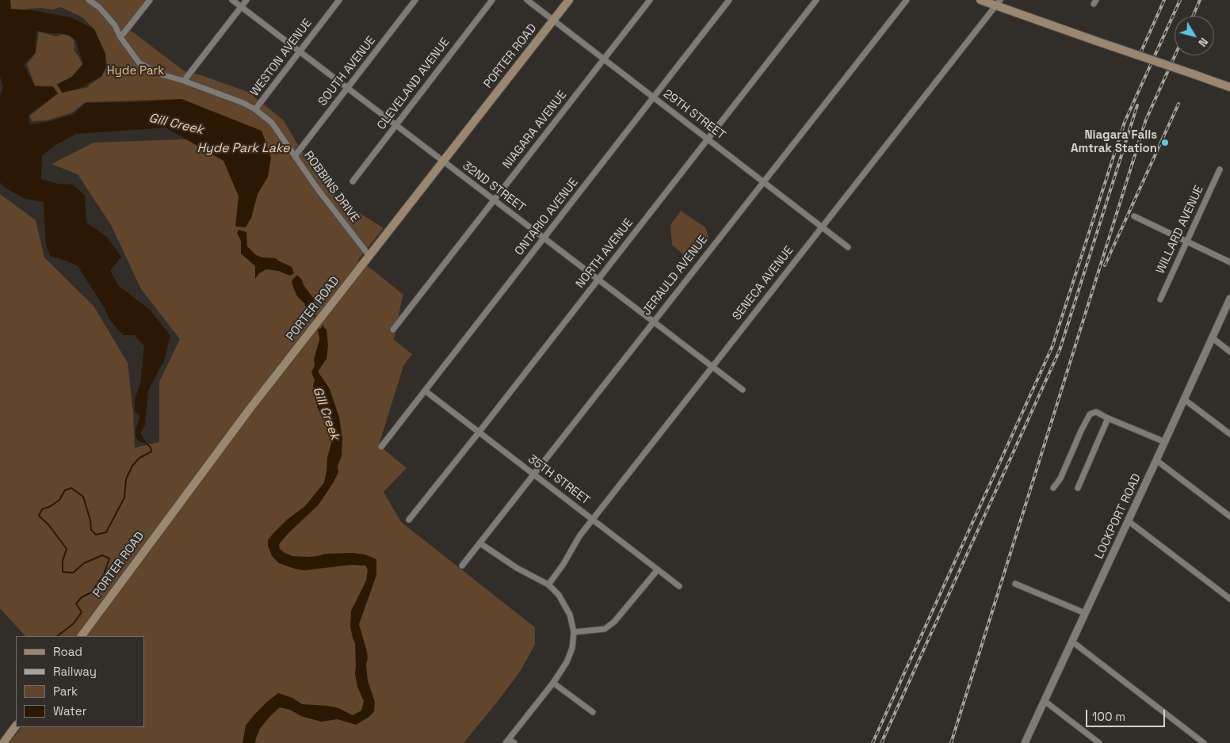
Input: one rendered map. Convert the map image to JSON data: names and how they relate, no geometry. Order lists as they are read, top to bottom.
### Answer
{
  "streets": {
    "main road": ["PORTER ROAD"],
    "street": [
      "WESTON AVENUE",
      "SOUTH AVENUE",
      "CLEVELAND AVENUE",
      "29TH STREET",
      "NIAGARA AVENUE",
      "ROBBINS DRIVE",
      "32ND STREET",
      "ONTARIO AVENUE",
      "WILLARD AVENUE",
      "NORTH AVENUE",
      "JERAULD AVENUE",
      "SENECA AVENUE",
      "35TH STREET",
      "LOCKPORT ROAD"
    ]
  },
  "crossings": [
    ["PORTER ROAD", "29TH STREET"],
    ["PORTER ROAD", "ROBBINS DRIVE"],
    ["PORTER ROAD", "32ND STREET"],
    ["WESTON AVENUE", "ROBBINS DRIVE"],
    ["WESTON AVENUE", "32ND STREET"],
    ["SOUTH AVENUE", "ROBBINS DRIVE"],
    ["SOUTH AVENUE", "32ND STREET"],
    ["CLEVELAND AVENUE", "32ND STREET"],
    ["29TH STREET", "NIAGARA AVENUE"],
    ["29TH STREET", "ONTARIO AVENUE"],
    ["29TH STREET", "NORTH AVENUE"],
    ["29TH STREET", "JERAULD AVENUE"],
    ["29TH STREET", "SENECA AVENUE"],
    ["NIAGARA AVENUE", "32ND STREET"],
    ["32ND STREET", "ONTARIO AVENUE"],
    ["32ND STREET", "NORTH AVENUE"],
    ["32ND STREET", "JERAULD AVENUE"],
    ["32ND STREET", "SENECA AVENUE"],
    ["ONTARIO AVENUE", "35TH STREET"],
    ["NORTH AVENUE", "35TH STREET"],
    ["JERAULD AVENUE", "35TH STREET"],
    ["SENECA AVENUE", "35TH STREET"]
  ],
  "water": ["Gill Creek", "Hyde Park Lake"],
  "parks": ["Hyde Park"],
  "places": ["Niagara Falls Amtrak Station"],
  "legend": [
    "Road",
    "Railway",
    "Park",
    "Water"
  ],
  "scale_bar": "100 m",
  "north": "bottom right"
}
